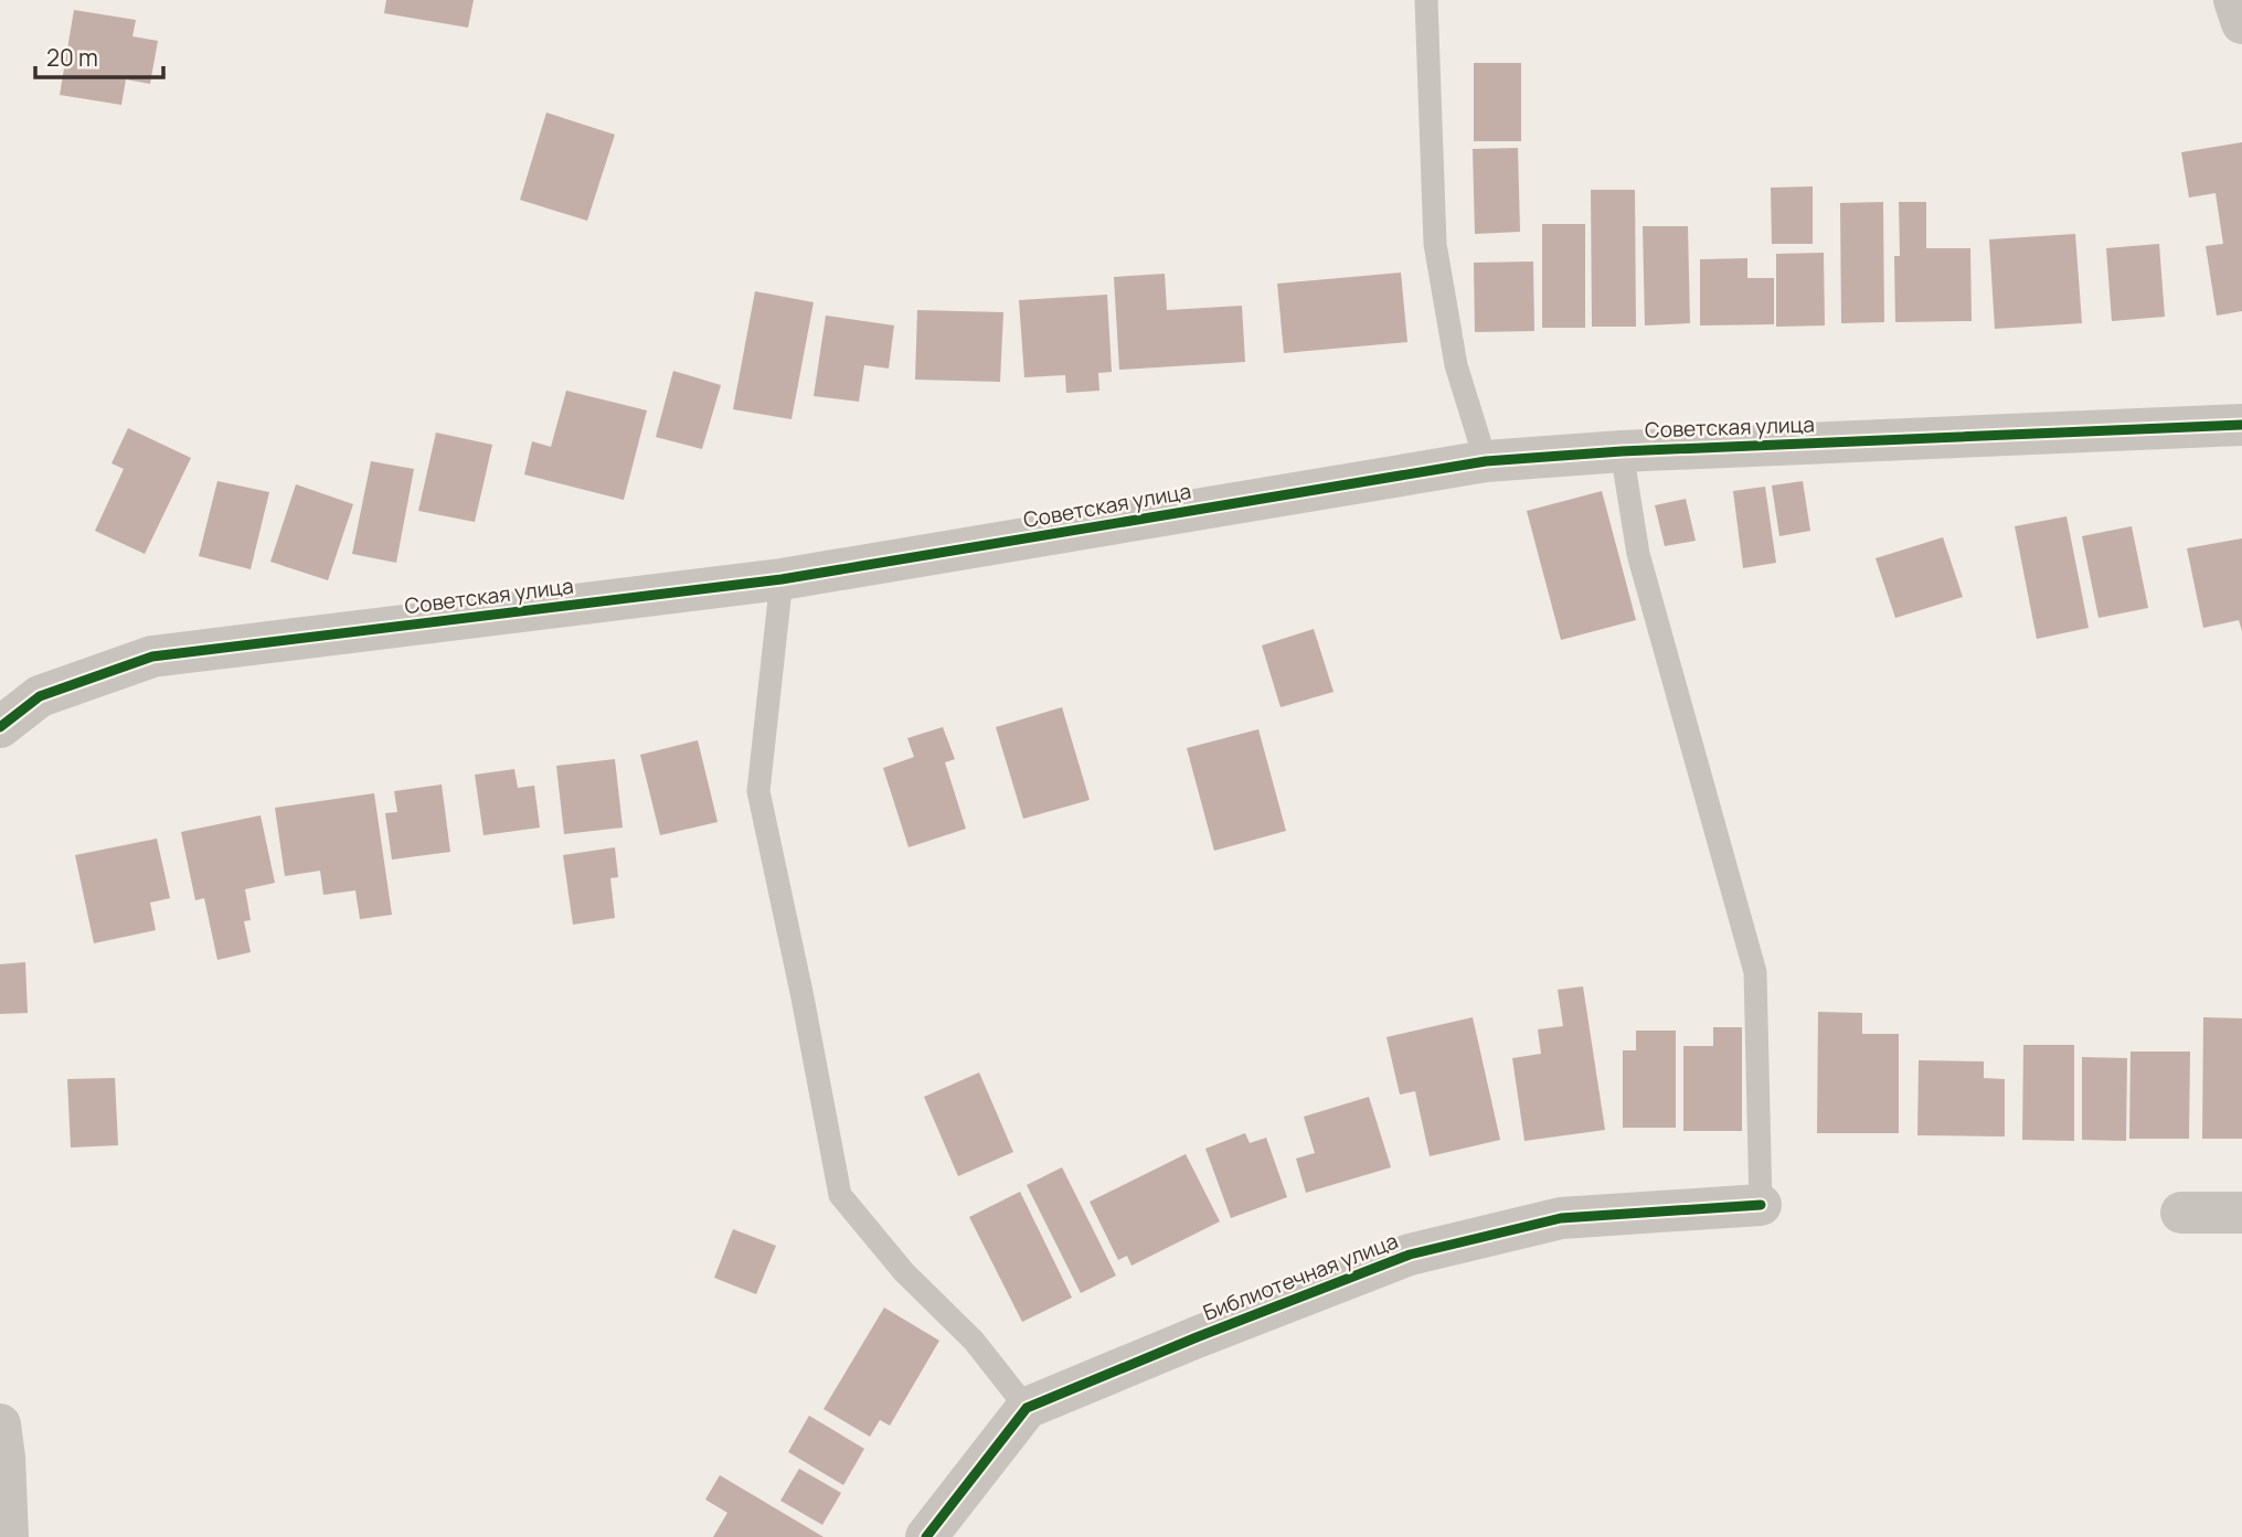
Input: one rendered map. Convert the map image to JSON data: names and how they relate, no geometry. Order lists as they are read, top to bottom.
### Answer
{
  "streets": {
    "street": ["Советская улица", "Библиотечная улица"]
  },
  "scale_bar": "20 m"
}
